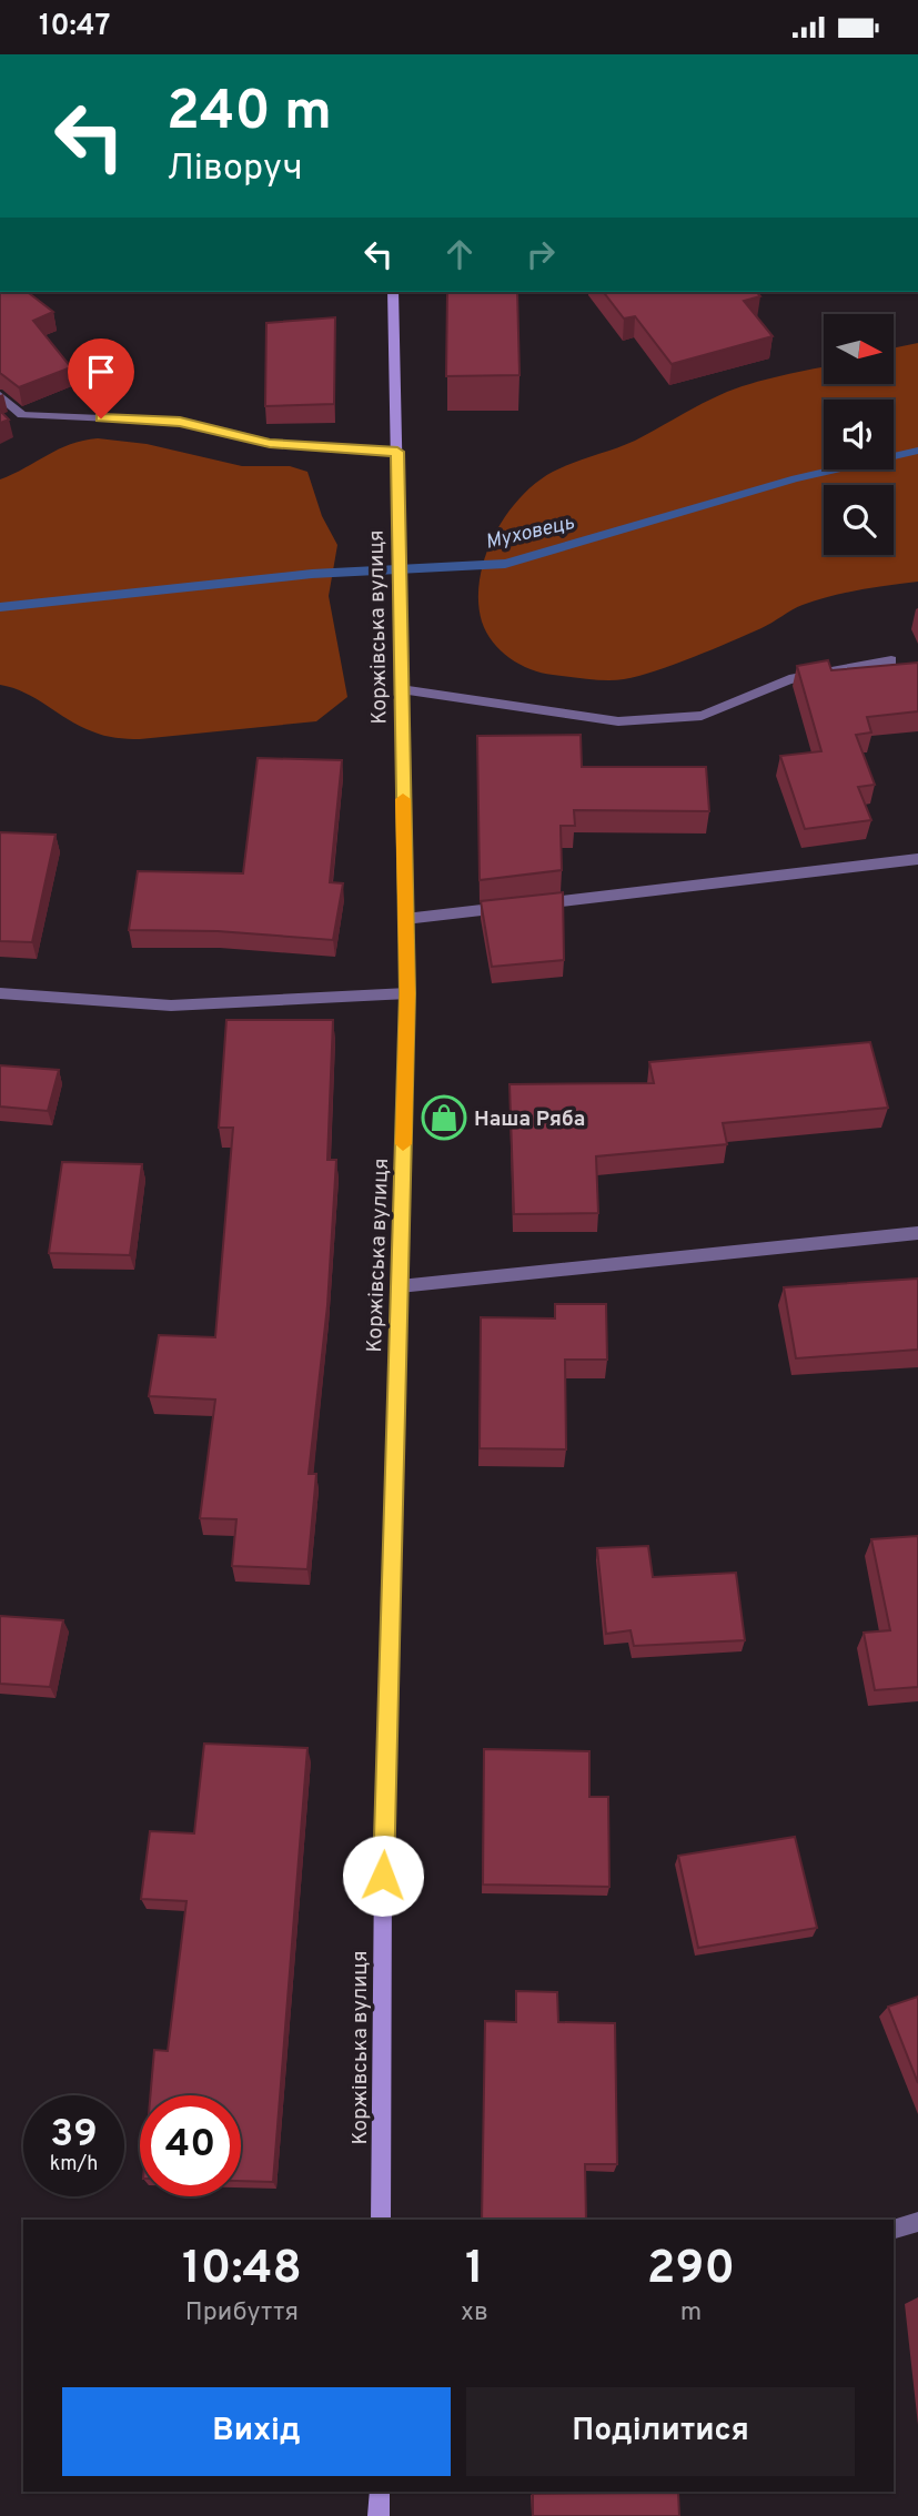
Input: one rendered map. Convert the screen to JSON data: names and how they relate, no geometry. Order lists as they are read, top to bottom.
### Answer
{
  "streets": {
    "street": ["Коржівська вулиця"]
  },
  "water": ["Муховець"],
  "places": {
    "shop": ["Наша Ряба"]
  },
  "north": "right",
  "page": {
    "status": "10:47",
    "turn": ["240 m", "Ліворуч"],
    "speed": "39 km/h",
    "limit": "40",
    "eta": [
      "10:48",
      "Прибуття",
      "1",
      "хв",
      "290",
      "m"
    ],
    "buttons": ["Вихід", "Поділитися"]
  }
}
